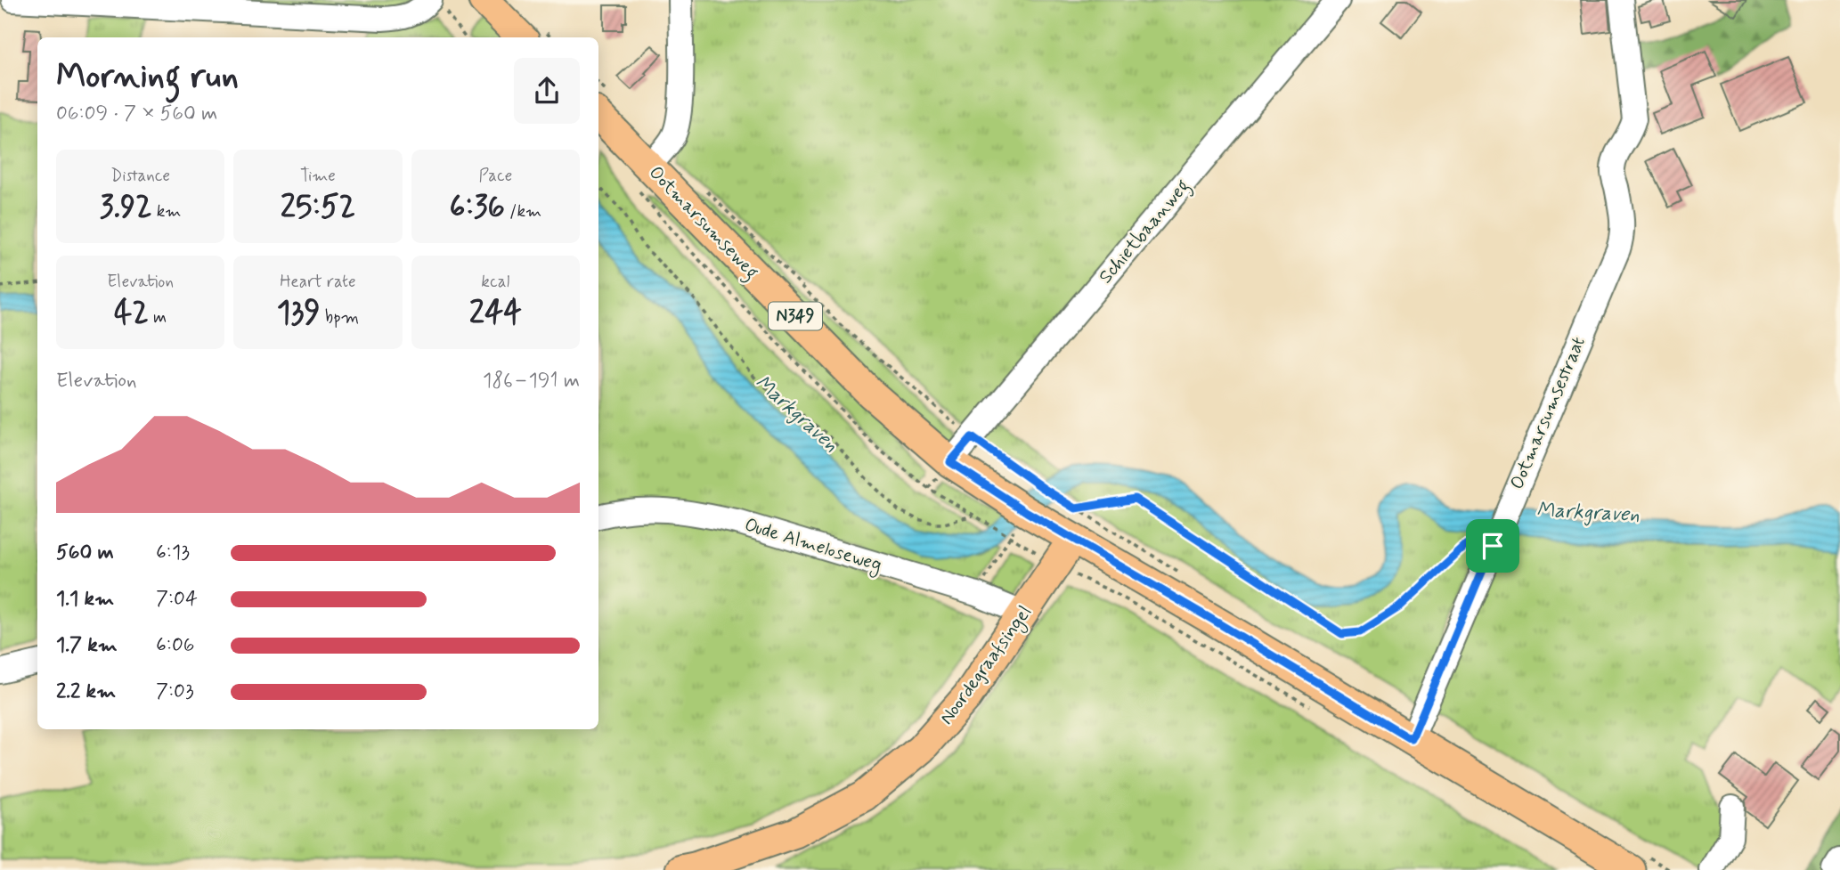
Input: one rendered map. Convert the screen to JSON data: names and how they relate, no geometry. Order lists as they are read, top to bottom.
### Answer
{
  "streets": {
    "main road": ["Ootmarsumseweg", "N349", "Noordegraafsingel"],
    "street": ["Schietbaanweg", "Ootmarsumsestraat", "Oude Almeloseweg"]
  },
  "crossings": [
    ["Ootmarsumseweg", "Schietbaanweg"],
    ["Ootmarsumseweg", "N349"],
    ["Ootmarsumseweg", "Ootmarsumsestraat"],
    ["Ootmarsumseweg", "Noordegraafsingel"],
    ["N349", "Ootmarsumsestraat"],
    ["N349", "Noordegraafsingel"],
    ["Oude Almeloseweg", "Noordegraafsingel"]
  ],
  "water": ["Markgraven"],
  "page": {
    "heading": ["Morning run", "06:09 · 7 × 560 m"],
    "stats": [
      ["Distance", "3.92 km"],
      ["Time", "25:52"],
      ["Pace", "6:36 /km"],
      ["Elevation", "42 m"],
      ["Heart rate", "139 bpm"],
      ["kcal", "244"]
    ],
    "chart": ["Elevation", "186–191 m"],
    "list": [
      {
        "name": "560 m",
        "note": "6:13"
      },
      {
        "name": "1.1 km",
        "note": "7:04"
      },
      {
        "name": "1.7 km",
        "note": "6:06"
      },
      {
        "name": "2.2 km",
        "note": "7:03"
      }
    ]
  }
}
